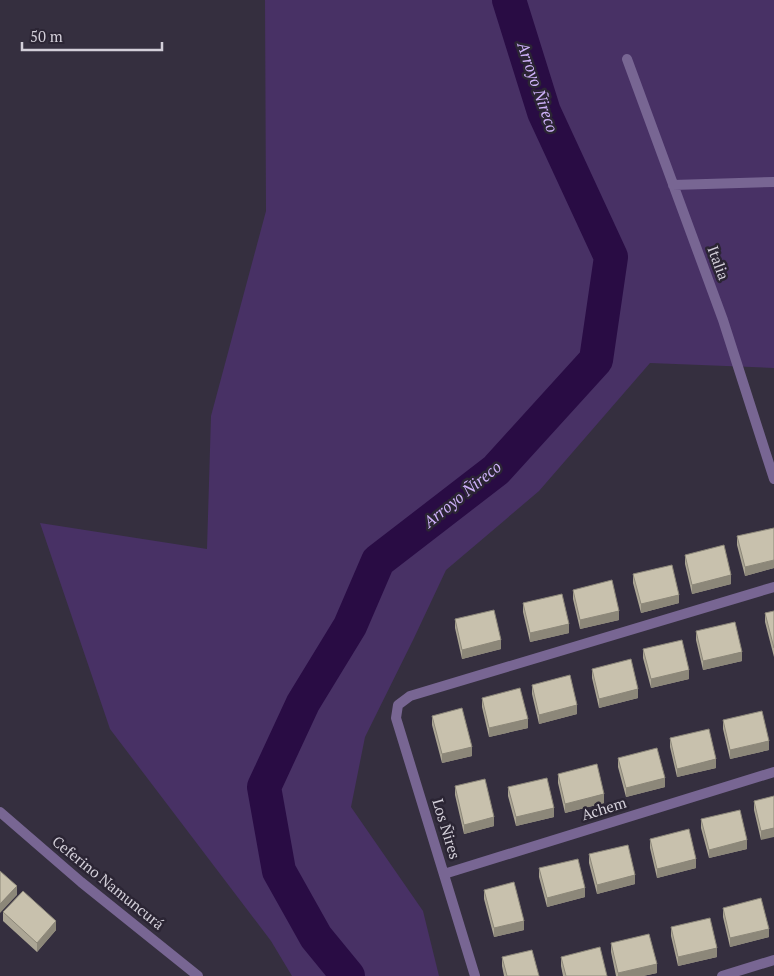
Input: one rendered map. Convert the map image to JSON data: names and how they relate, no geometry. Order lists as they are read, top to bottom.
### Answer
{
  "streets": {
    "street": [
      "Italia",
      "Achem",
      "Los Ñires",
      "Ceferino Namuncurá"
    ]
  },
  "crossings": [
    ["Achem", "Los Ñires"]
  ],
  "water": ["Arroyo Ñireco"],
  "scale_bar": "50 m"
}
